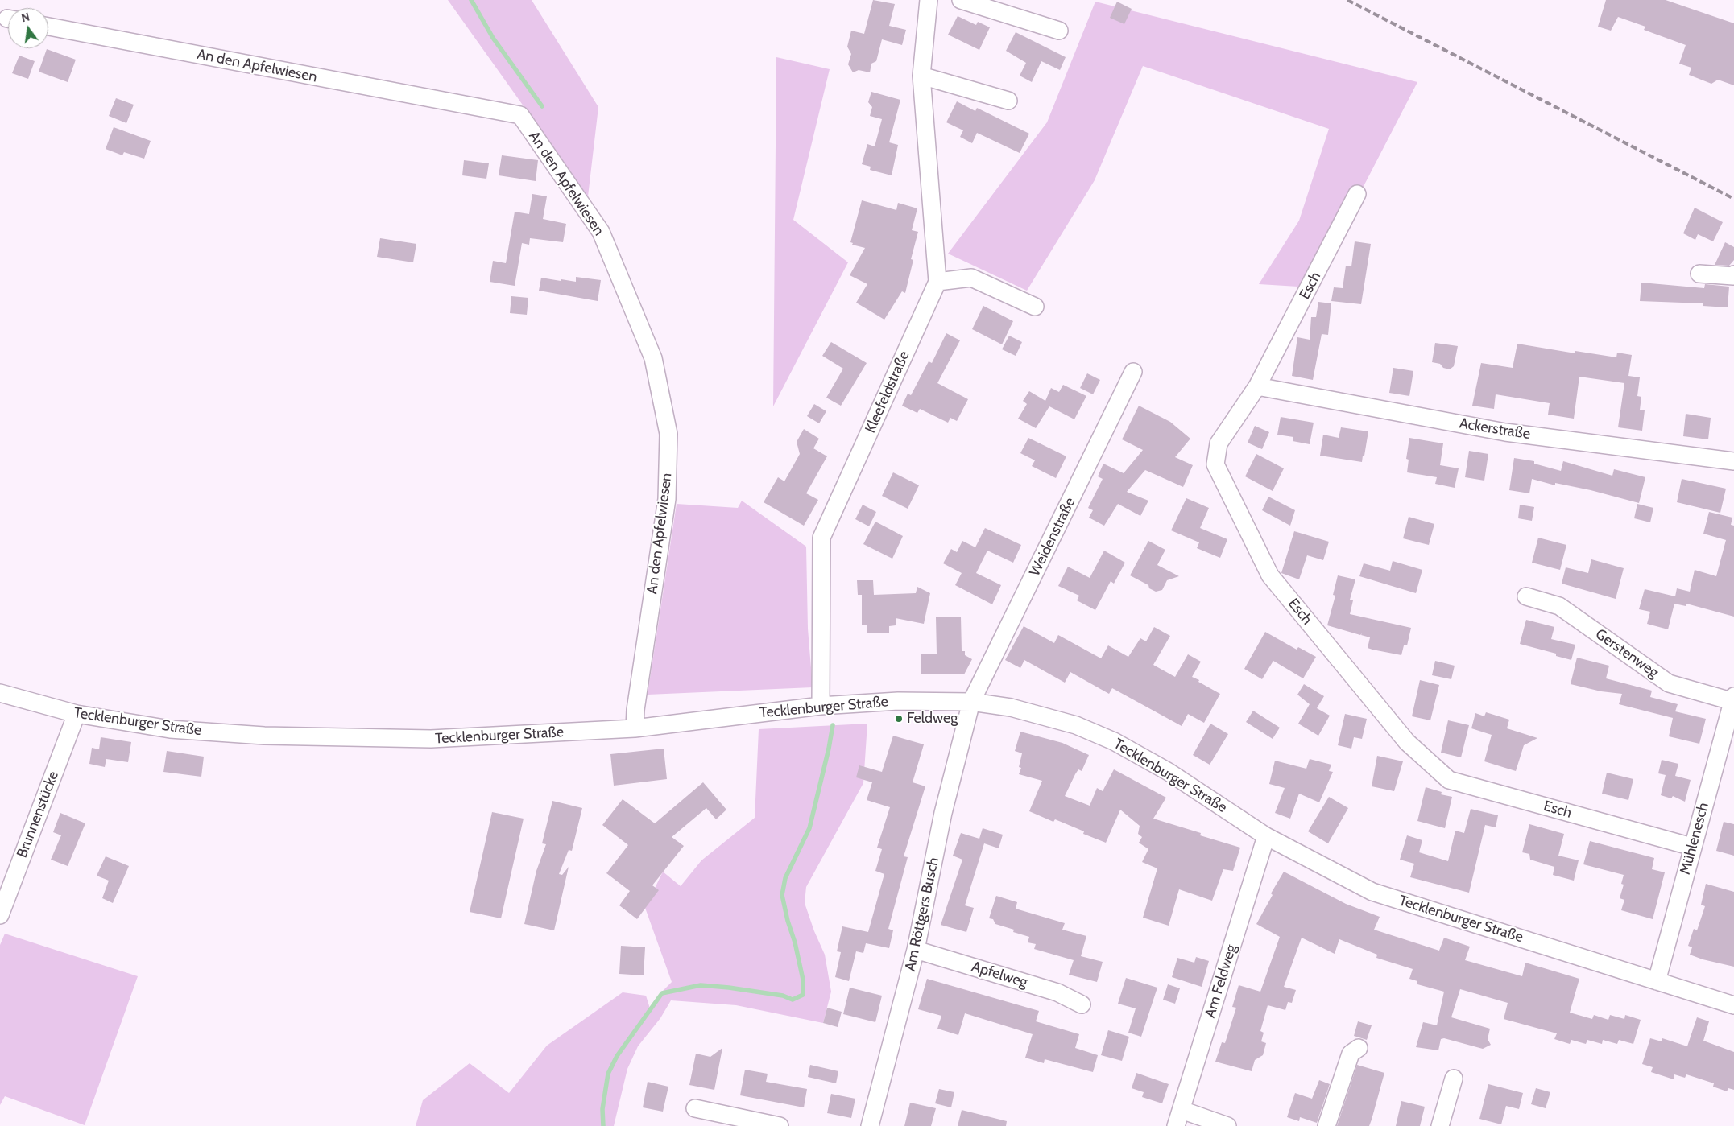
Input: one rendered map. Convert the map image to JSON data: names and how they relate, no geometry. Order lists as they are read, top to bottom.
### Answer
{
  "streets": {
    "street": [
      "An den Apfelwiesen",
      "Esch",
      "Kleefeldstraße",
      "Ackerstraße",
      "Weidenstraße",
      "Gerstenweg",
      "Tecklenburger Straße",
      "Brunnenstücke",
      "Mühlenesch",
      "Am Röttgers Busch",
      "Apfelweg",
      "Am Feldweg"
    ]
  },
  "crossings": [
    ["An den Apfelwiesen", "Tecklenburger Straße"],
    ["Esch", "Ackerstraße"],
    ["Esch", "Mühlenesch"],
    ["Kleefeldstraße", "Tecklenburger Straße"],
    ["Weidenstraße", "Tecklenburger Straße"],
    ["Weidenstraße", "Am Röttgers Busch"],
    ["Gerstenweg", "Mühlenesch"],
    ["Tecklenburger Straße", "Brunnenstücke"],
    ["Tecklenburger Straße", "Mühlenesch"],
    ["Tecklenburger Straße", "Am Röttgers Busch"],
    ["Tecklenburger Straße", "Am Feldweg"],
    ["Am Röttgers Busch", "Apfelweg"]
  ],
  "places": ["Feldweg"],
  "north": "top"
}
